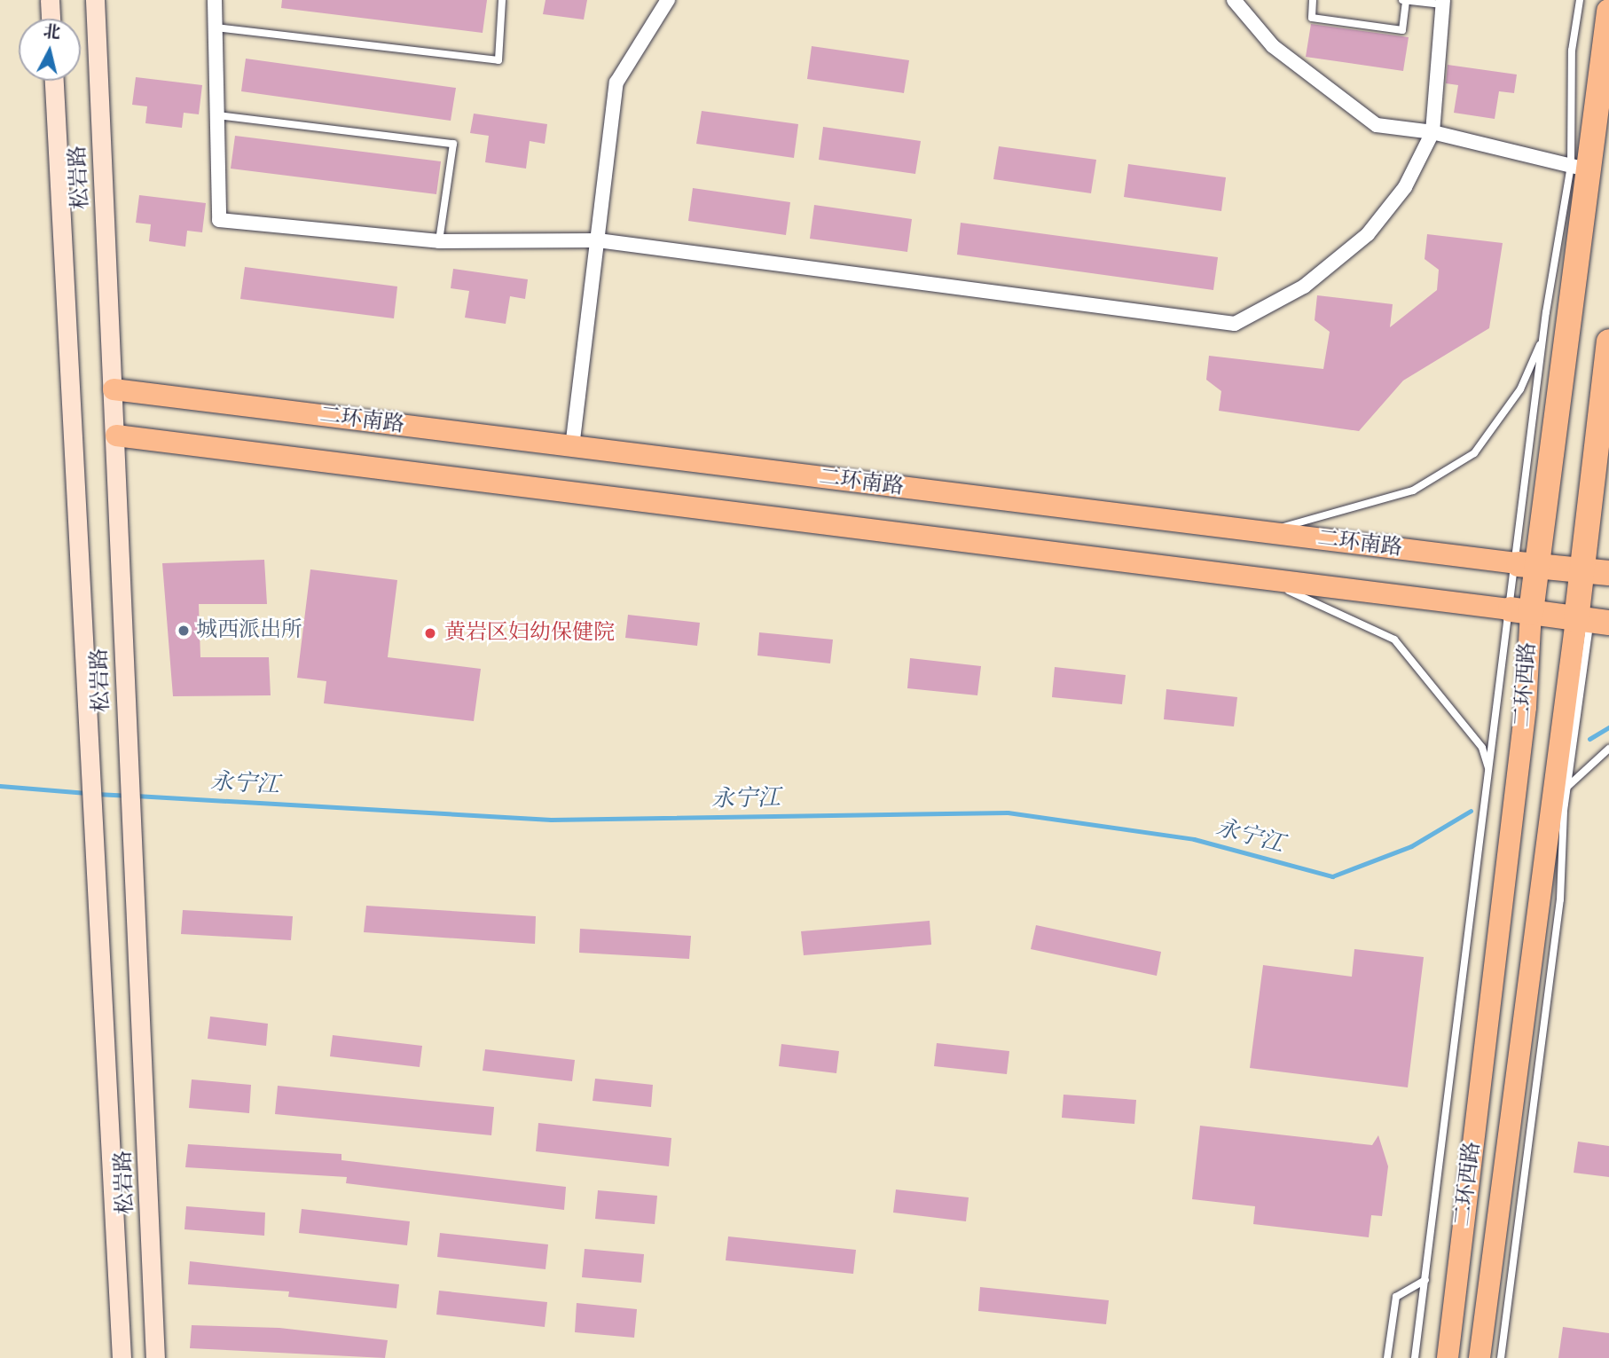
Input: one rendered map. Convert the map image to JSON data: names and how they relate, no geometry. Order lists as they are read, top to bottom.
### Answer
{
  "streets": {
    "highway": ["二环南路", "二环西路"],
    "main road": ["松岩路"]
  },
  "crossings": [
    ["松岩路", "二环南路"],
    ["二环南路", "二环西路"]
  ],
  "water": ["永宁江"],
  "places": ["城西派出所", "黄岩区妇幼保健院"],
  "north": "top"
}
